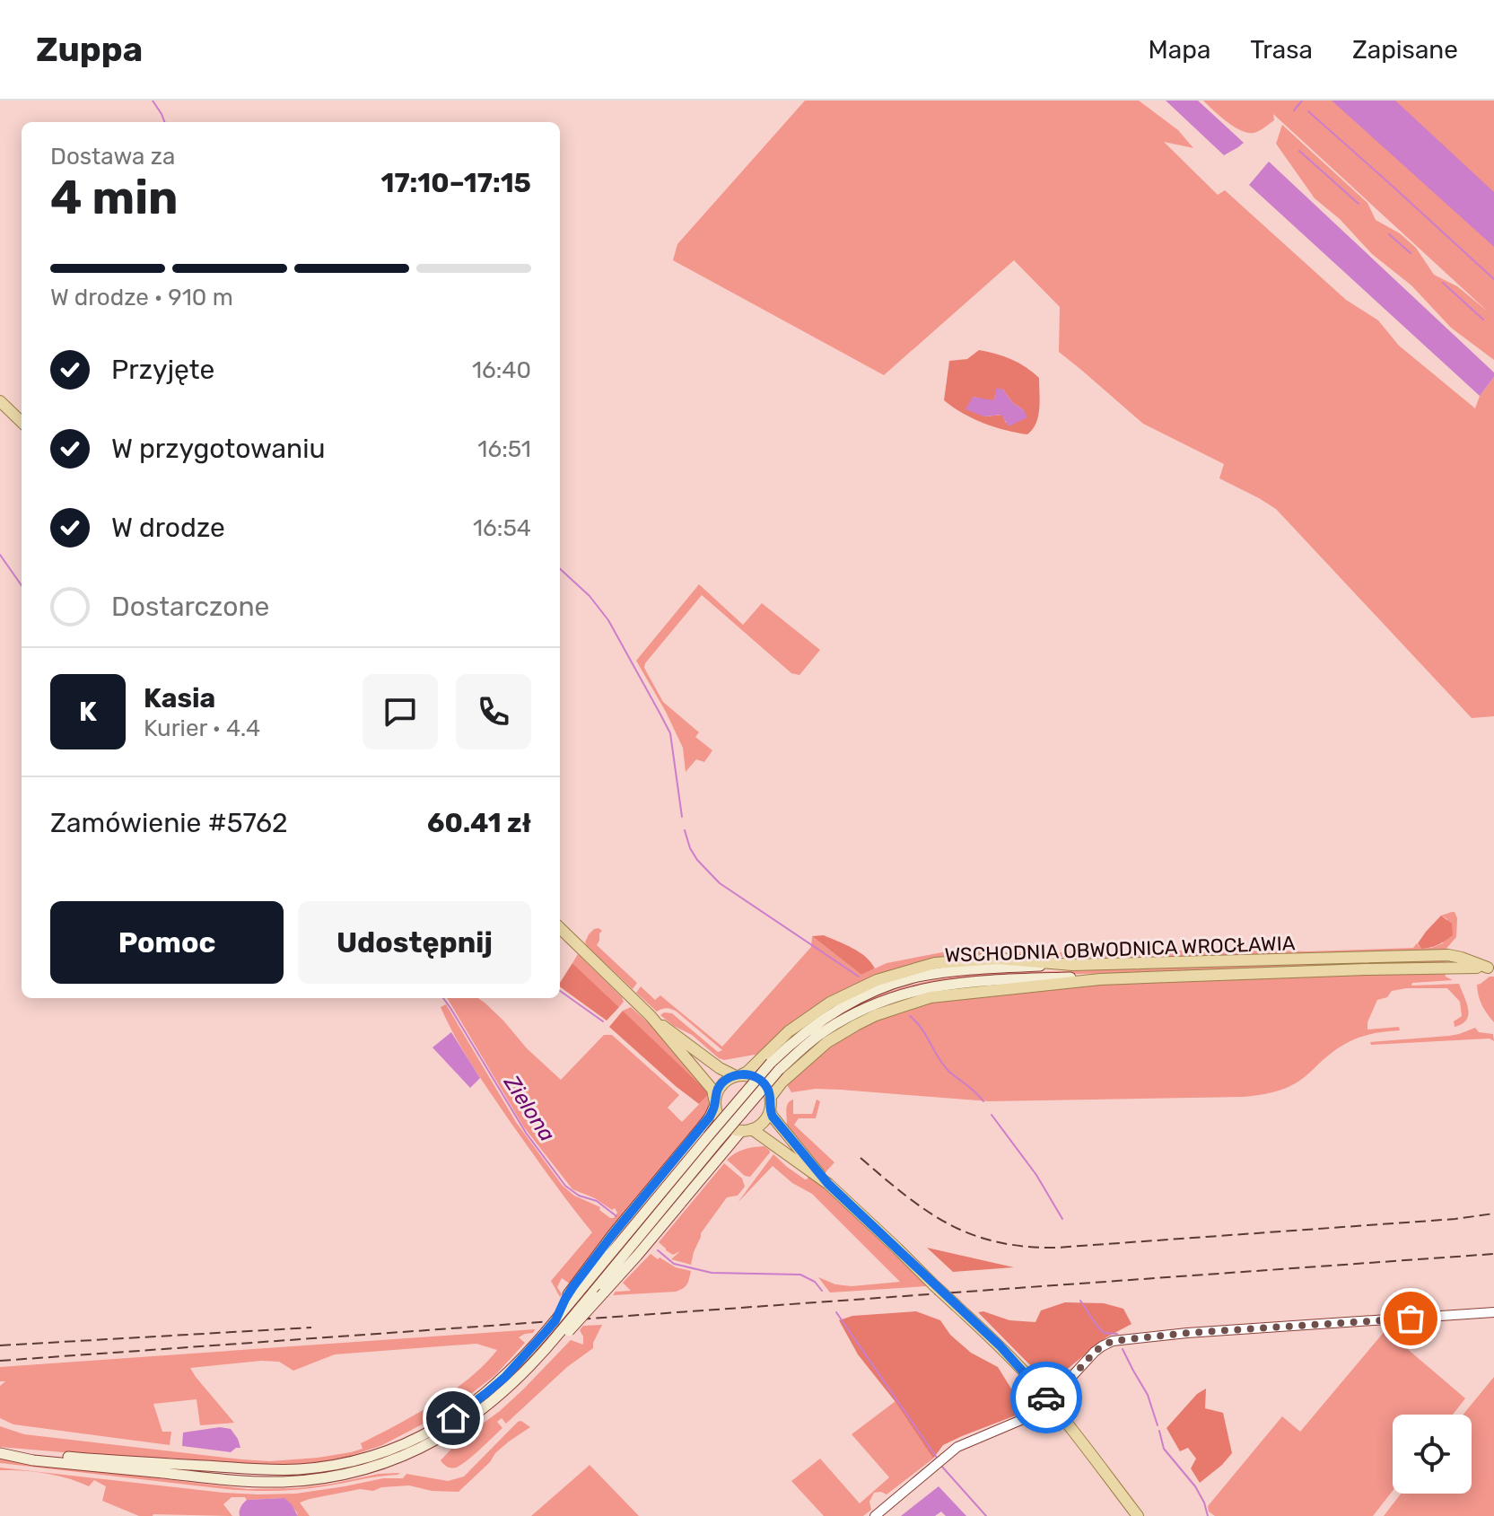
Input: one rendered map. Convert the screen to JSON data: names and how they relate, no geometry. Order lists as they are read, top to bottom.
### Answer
{
  "streets": {
    "main road": ["WSCHODNIA OBWODNICA WROCŁAWIA"]
  },
  "water": ["Zielona"],
  "page": {
    "header": "Zuppa",
    "nav": ["Mapa", "Trasa", "Zapisane"],
    "heading": ["4 min", "Dostawa za", "17:10–17:15"],
    "panel": [
      "Kasia",
      "Kurier · 4.4",
      "Zamówienie #5762",
      "60.41 zł"
    ],
    "bar": "W drodze · 910 m",
    "list": [
      ["Przyjęte", "16:40"],
      ["W przygotowaniu", "16:51"],
      ["W drodze", "16:54"],
      "Dostarczone"
    ],
    "round": "K",
    "buttons": ["Pomoc", "Udostępnij"]
  }
}
